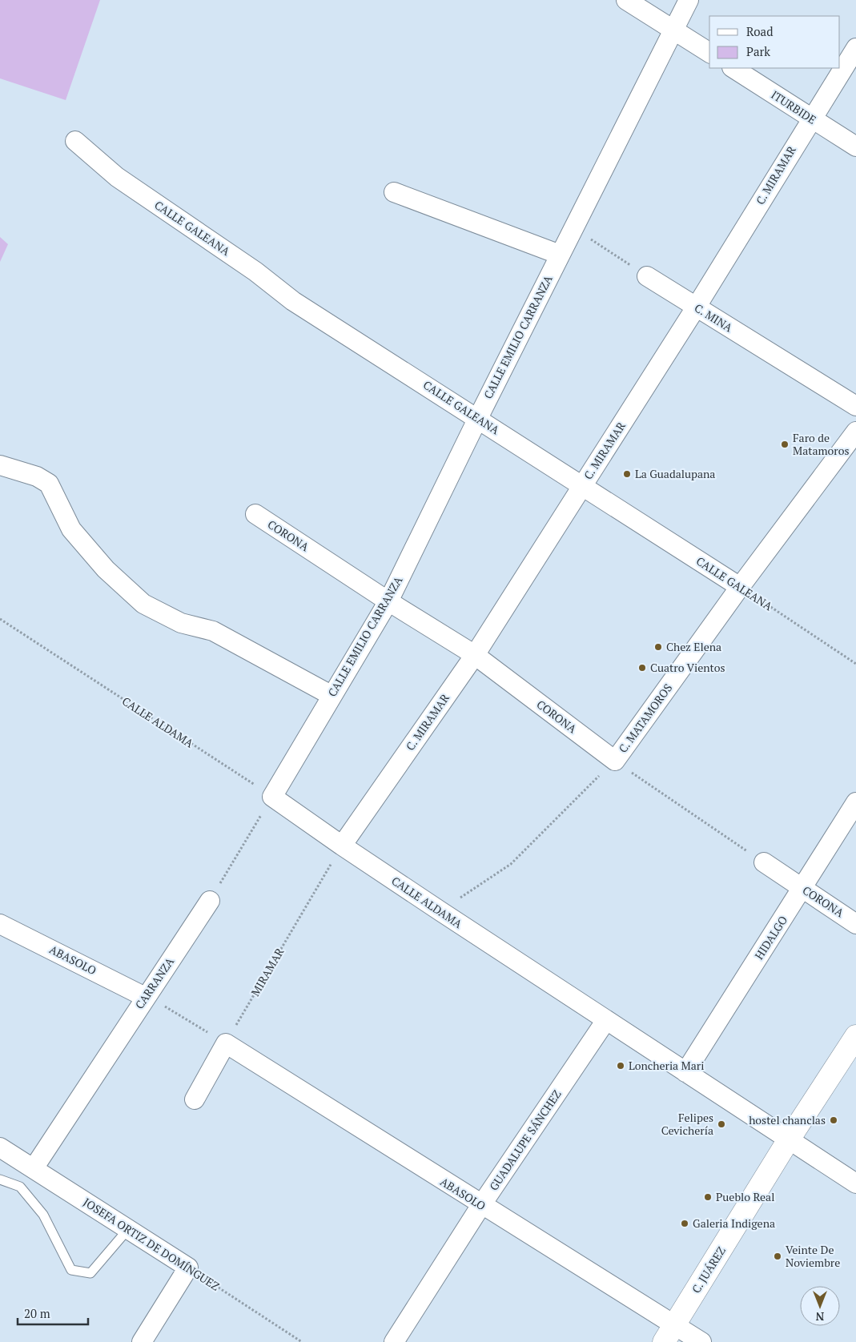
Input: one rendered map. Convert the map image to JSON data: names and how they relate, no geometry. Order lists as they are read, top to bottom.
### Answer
{
  "streets": {
    "main road": ["C. JUÁREZ"],
    "street": [
      "ITURBIDE",
      "C. MIRAMAR",
      "CALLE GALEANA",
      "C. MINA",
      "CALLE EMILIO CARRANZA",
      "CORONA",
      "C. MATAMOROS",
      "CALLE ALDAMA",
      "HIDALGO",
      "ABASOLO",
      "CARRANZA",
      "GUADALUPE SÁNCHEZ",
      "JOSEFA ORTIZ DE DOMÍNGUEZ"
    ],
    "path": ["MIRAMAR"]
  },
  "crossings": [
    ["ITURBIDE", "C. MIRAMAR"],
    ["C. MIRAMAR", "CALLE GALEANA"],
    ["C. MIRAMAR", "C. MINA"],
    ["C. MIRAMAR", "CORONA"],
    ["C. MIRAMAR", "CALLE ALDAMA"],
    ["C. MIRAMAR", "MIRAMAR"],
    ["CALLE GALEANA", "CALLE EMILIO CARRANZA"],
    ["CALLE GALEANA", "C. MATAMOROS"],
    ["CALLE EMILIO CARRANZA", "CORONA"],
    ["CALLE EMILIO CARRANZA", "CALLE ALDAMA"],
    ["CORONA", "C. MATAMOROS"],
    ["CORONA", "HIDALGO"],
    ["C. MATAMOROS", "CALLE ALDAMA"],
    ["CALLE ALDAMA", "HIDALGO"],
    ["CALLE ALDAMA", "MIRAMAR"],
    ["CALLE ALDAMA", "GUADALUPE SÁNCHEZ"],
    ["CALLE ALDAMA", "C. JUÁREZ"],
    ["ABASOLO", "MIRAMAR"],
    ["ABASOLO", "CARRANZA"],
    ["ABASOLO", "GUADALUPE SÁNCHEZ"],
    ["ABASOLO", "C. JUÁREZ"],
    ["CARRANZA", "JOSEFA ORTIZ DE DOMÍNGUEZ"]
  ],
  "places": [
    "Faro de Matamoros",
    "La Guadalupana",
    "Chez Elena",
    "Cuatro Vientos",
    "Loncheria Mari",
    "hostel chanclas",
    "Felipes Cevichería",
    "Pueblo Real",
    "Galeria Indigena",
    "Veinte De Noviembre"
  ],
  "legend": ["Road", "Park"],
  "scale_bar": "20 m",
  "north": "bottom"
}
